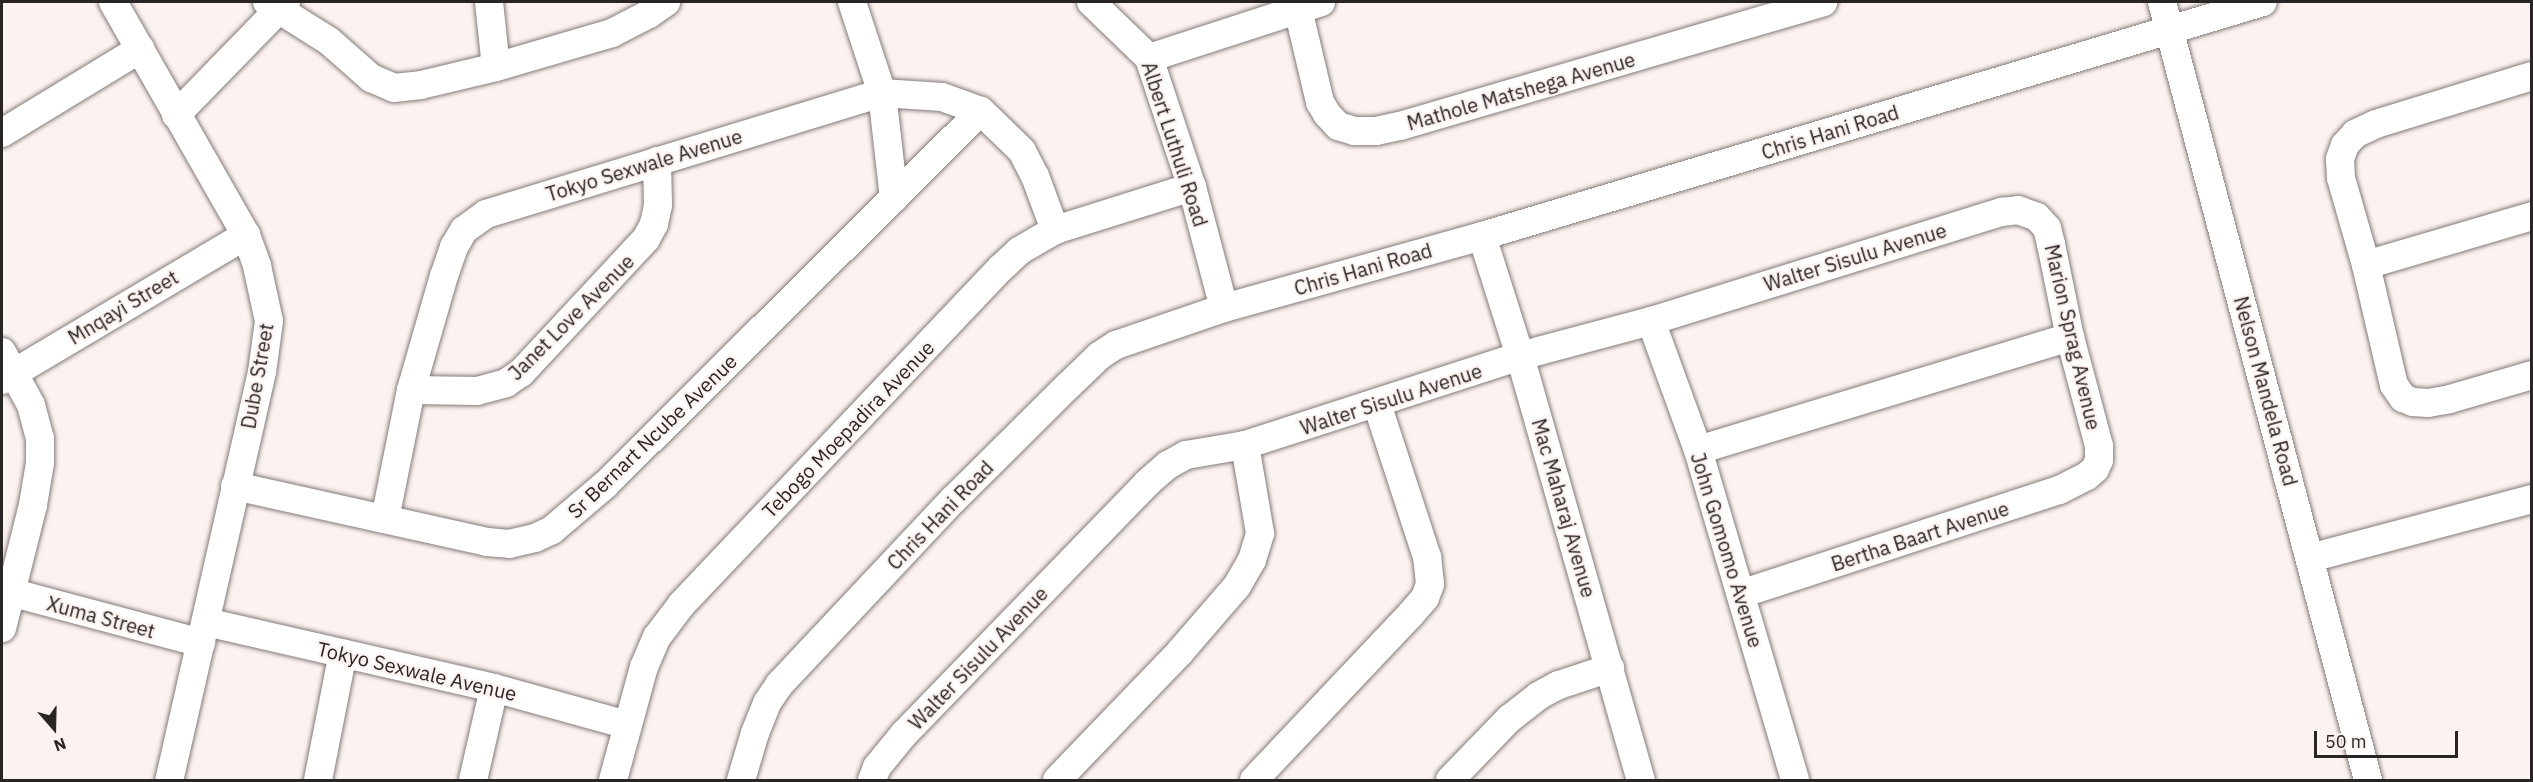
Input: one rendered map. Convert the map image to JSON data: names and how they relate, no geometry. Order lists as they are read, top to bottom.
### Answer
{
  "streets": {
    "street": [
      "Mathole Matshega Avenue",
      "Chris Hani Road",
      "Albert Luthuli Road",
      "Tokyo Sexwale Avenue",
      "Walter Sisulu Avenue",
      "Mnqayi Street",
      "Janet Love Avenue",
      "Marion Sprag Avenue",
      "Dube Street",
      "Nelson Mandela Road",
      "Tebogo Moepadira Avenue",
      "Sr Bernart Ncube Avenue",
      "Mac Maharaj Avenue",
      "Bertha Baart Avenue",
      "John Gomomo Avenue",
      "Xuma Street"
    ]
  },
  "crossings": [
    ["Chris Hani Road", "Albert Luthuli Road"],
    ["Chris Hani Road", "Nelson Mandela Road"],
    ["Chris Hani Road", "Mac Maharaj Avenue"],
    ["Albert Luthuli Road", "Tebogo Moepadira Avenue"],
    ["Tokyo Sexwale Avenue", "Janet Love Avenue"],
    ["Tokyo Sexwale Avenue", "Dube Street"],
    ["Tokyo Sexwale Avenue", "Tebogo Moepadira Avenue"],
    ["Tokyo Sexwale Avenue", "Sr Bernart Ncube Avenue"],
    ["Tokyo Sexwale Avenue", "Xuma Street"],
    ["Walter Sisulu Avenue", "Marion Sprag Avenue"],
    ["Walter Sisulu Avenue", "Mac Maharaj Avenue"],
    ["Walter Sisulu Avenue", "John Gomomo Avenue"],
    ["Mnqayi Street", "Dube Street"],
    ["Marion Sprag Avenue", "Bertha Baart Avenue"],
    ["Dube Street", "Sr Bernart Ncube Avenue"],
    ["Dube Street", "Xuma Street"],
    ["Bertha Baart Avenue", "John Gomomo Avenue"]
  ],
  "scale_bar": "50 m",
  "north": "bottom"
}
